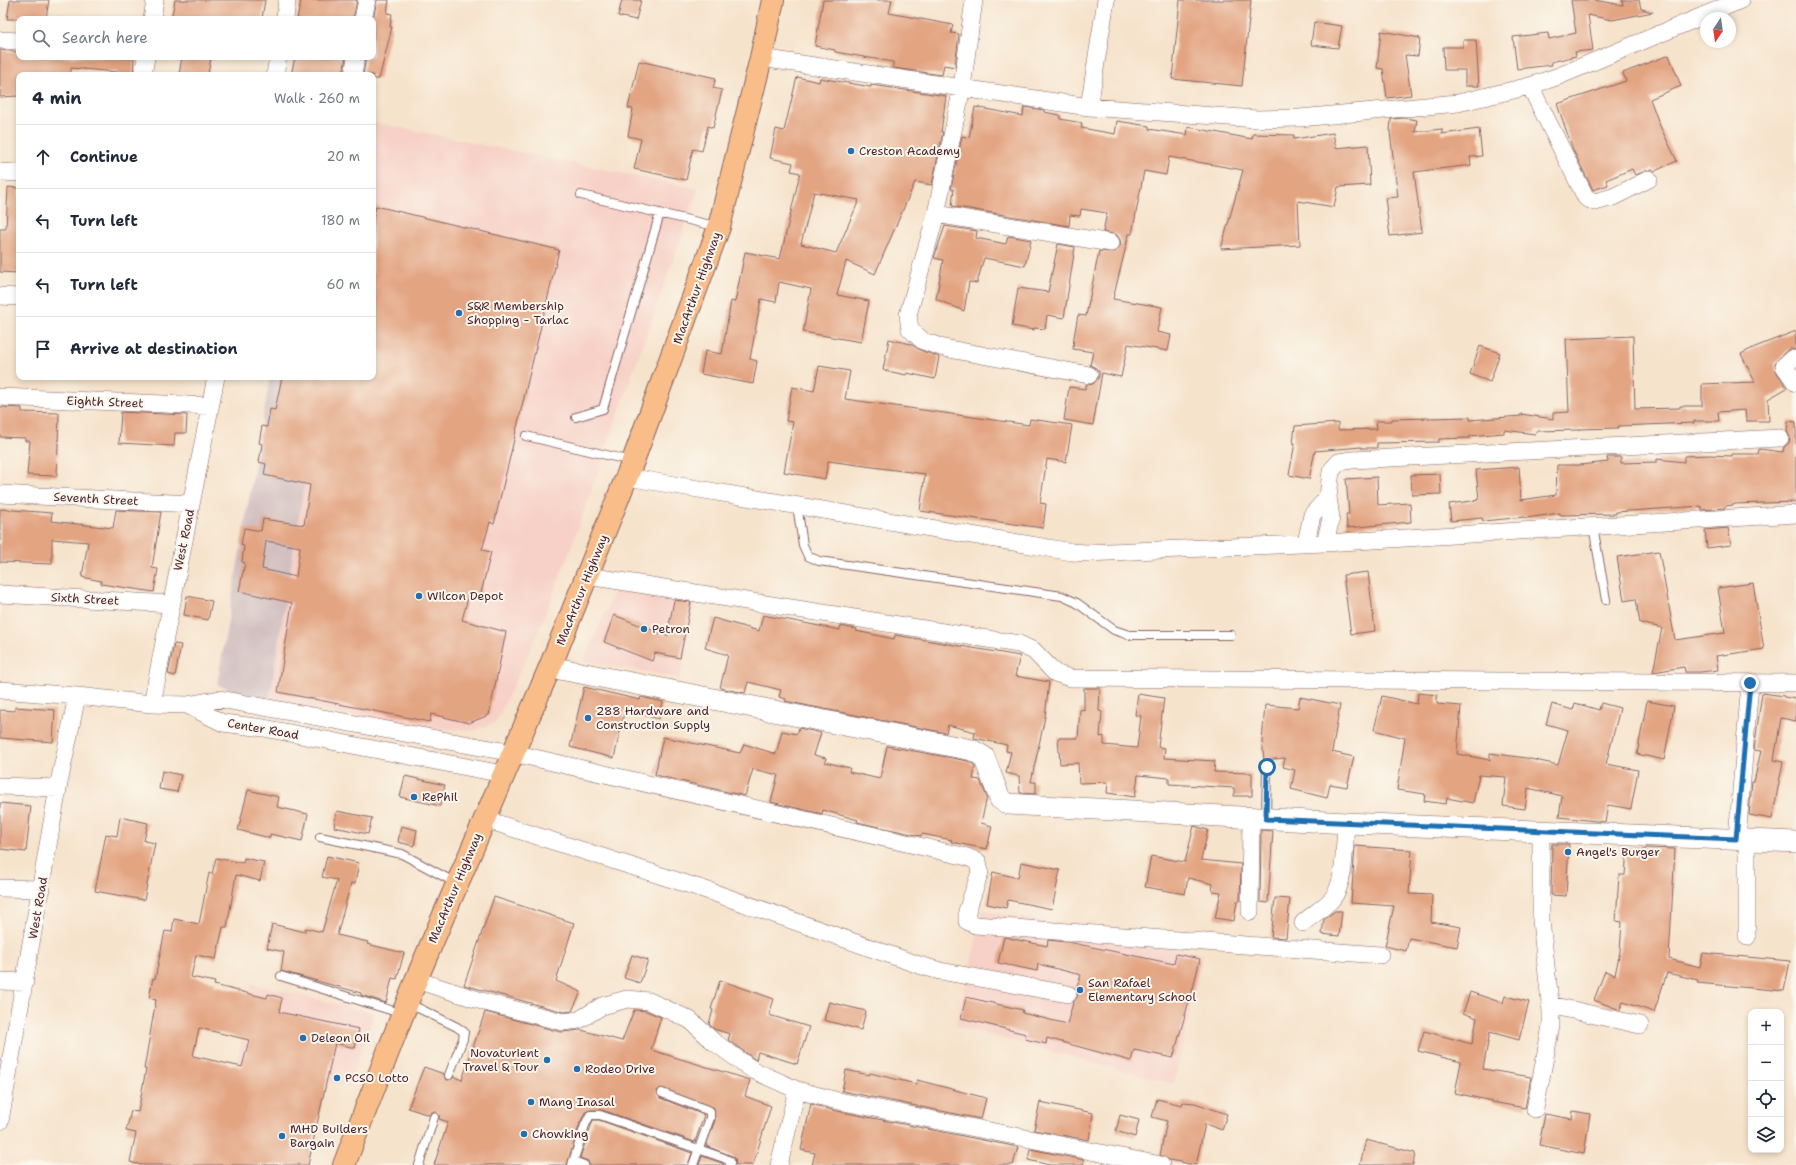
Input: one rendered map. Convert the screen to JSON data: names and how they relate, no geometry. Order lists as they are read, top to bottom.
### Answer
{
  "streets": {
    "highway": ["MacArthur Highway"],
    "street": [
      "Eighth Street",
      "Seventh Street",
      "West Road",
      "Sixth Street",
      "Center Road"
    ]
  },
  "crossings": [
    ["MacArthur Highway", "Center Road"],
    ["Eighth Street", "West Road"],
    ["Seventh Street", "West Road"],
    ["West Road", "Sixth Street"],
    ["West Road", "Center Road"]
  ],
  "places": [
    "Creston Academy",
    "S&R Membership Shopping - Tarlac",
    "Wilcon Depot",
    "Petron",
    "288 Hardware and Construction Supply",
    "RePhil",
    "Angel's Burger",
    "San Rafael Elementary School",
    "Deleon Oil",
    "Novaturient Travel & Tour",
    "Rodeo Drive",
    "PCSO Lotto",
    "Mang Inasal",
    "Chowking",
    "MHD Builders Bargain"
  ],
  "north": "bottom",
  "page": {
    "search": "Search here",
    "heading": ["4 min", "Walk · 260 m"],
    "list": [
      ["Continue", "20 m"],
      ["Turn left", "180 m"],
      ["Turn left", "60 m"],
      "Arrive at destination"
    ],
    "map_buttons": ["+", "−"]
  }
}
